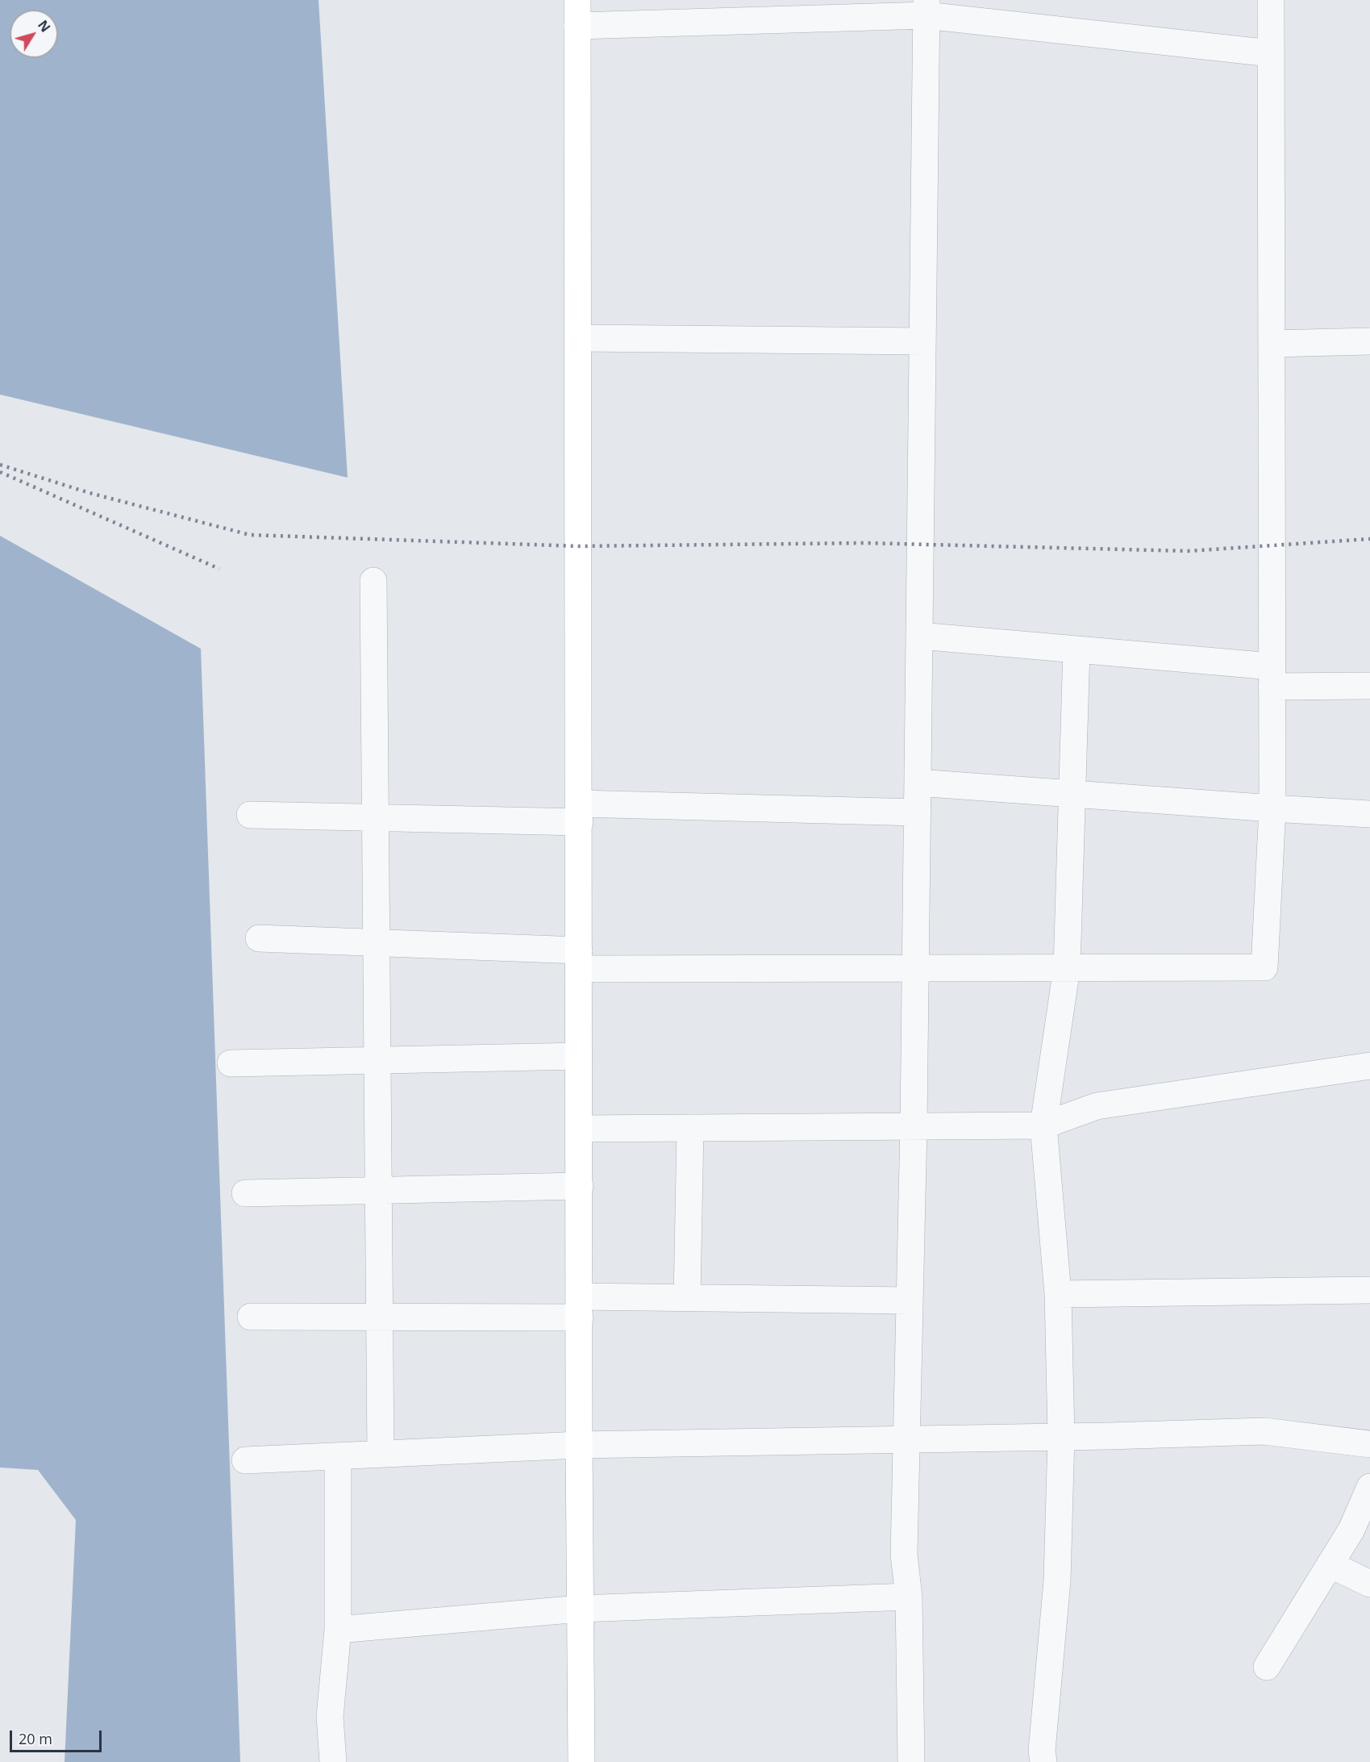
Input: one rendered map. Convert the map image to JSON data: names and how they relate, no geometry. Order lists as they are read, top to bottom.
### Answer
{
  "scale_bar": "20 m",
  "north": "top right"
}
